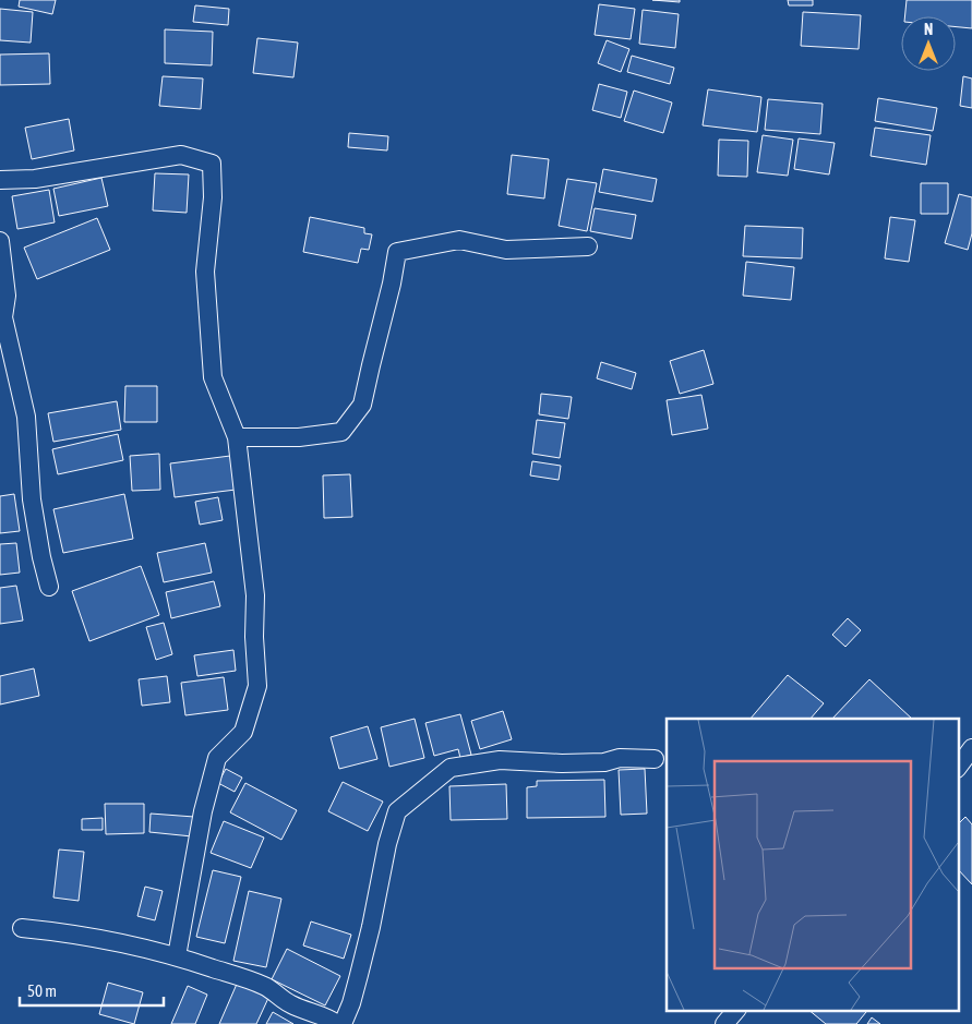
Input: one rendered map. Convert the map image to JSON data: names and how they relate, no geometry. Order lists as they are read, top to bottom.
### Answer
{
  "scale_bar": "50 m",
  "north": "top"
}
